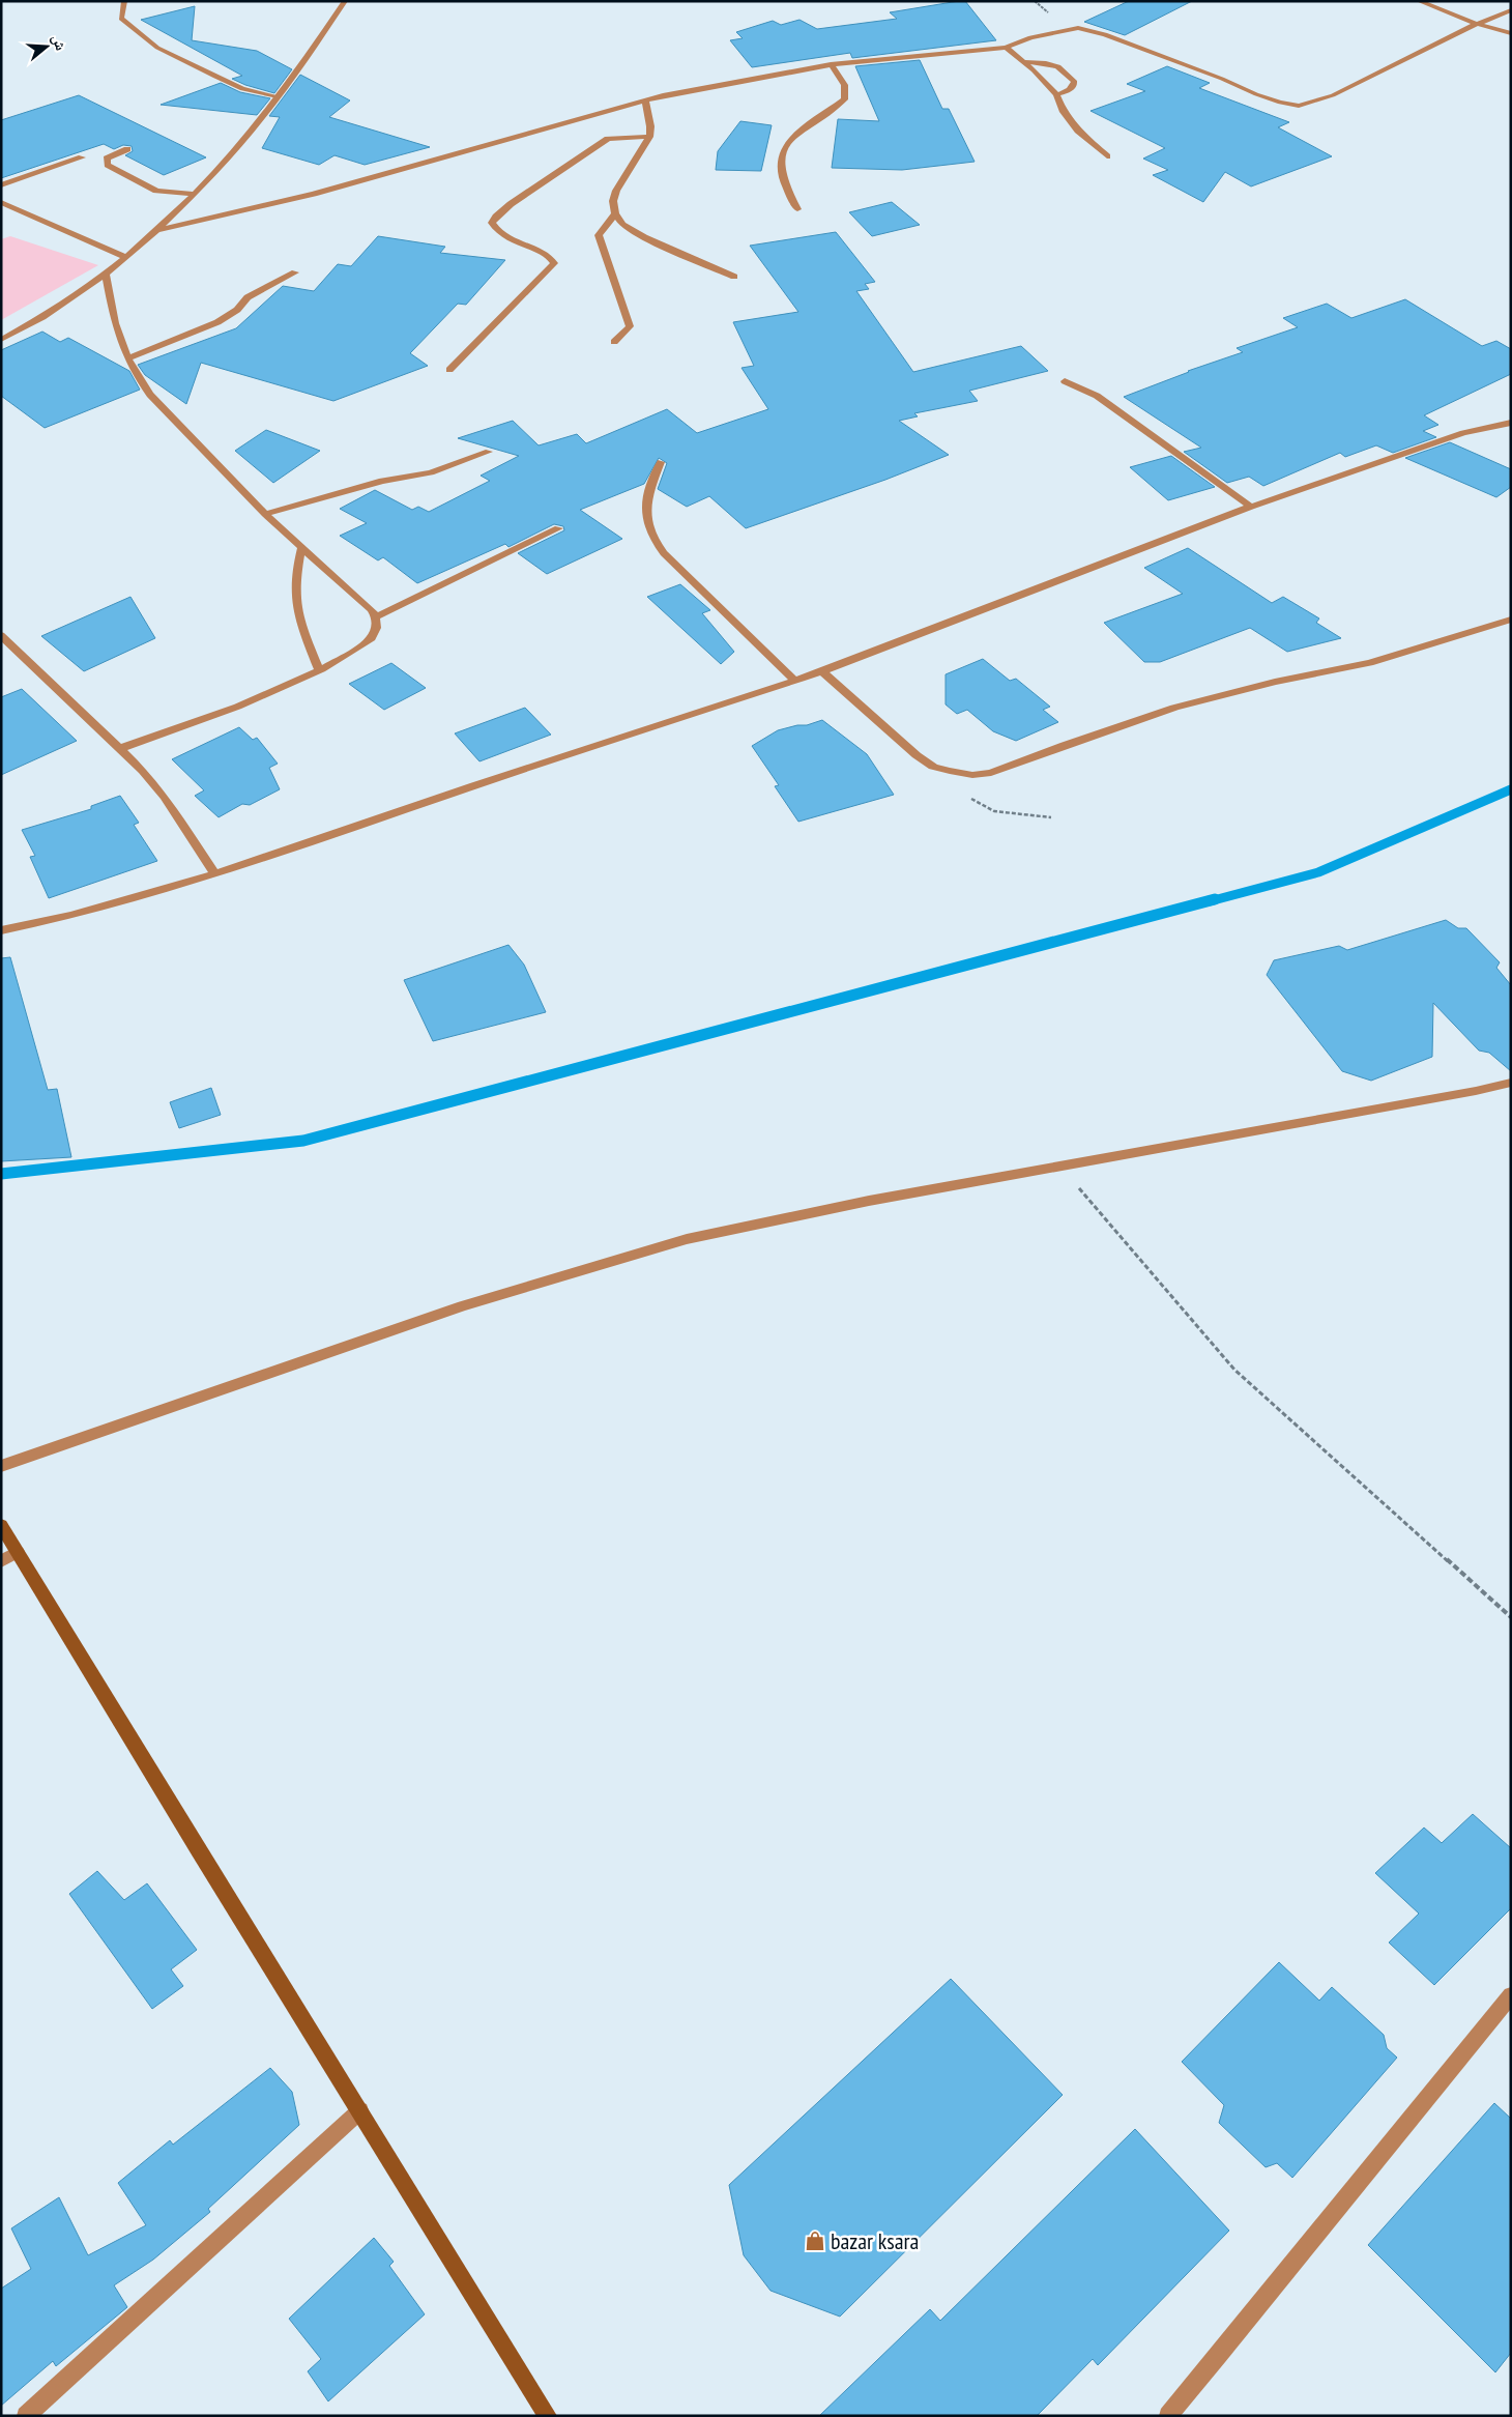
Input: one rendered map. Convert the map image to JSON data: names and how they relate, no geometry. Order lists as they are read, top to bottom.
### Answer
{
  "places": {
    "shop": ["bazar ksara"]
  },
  "north": "right"
}
